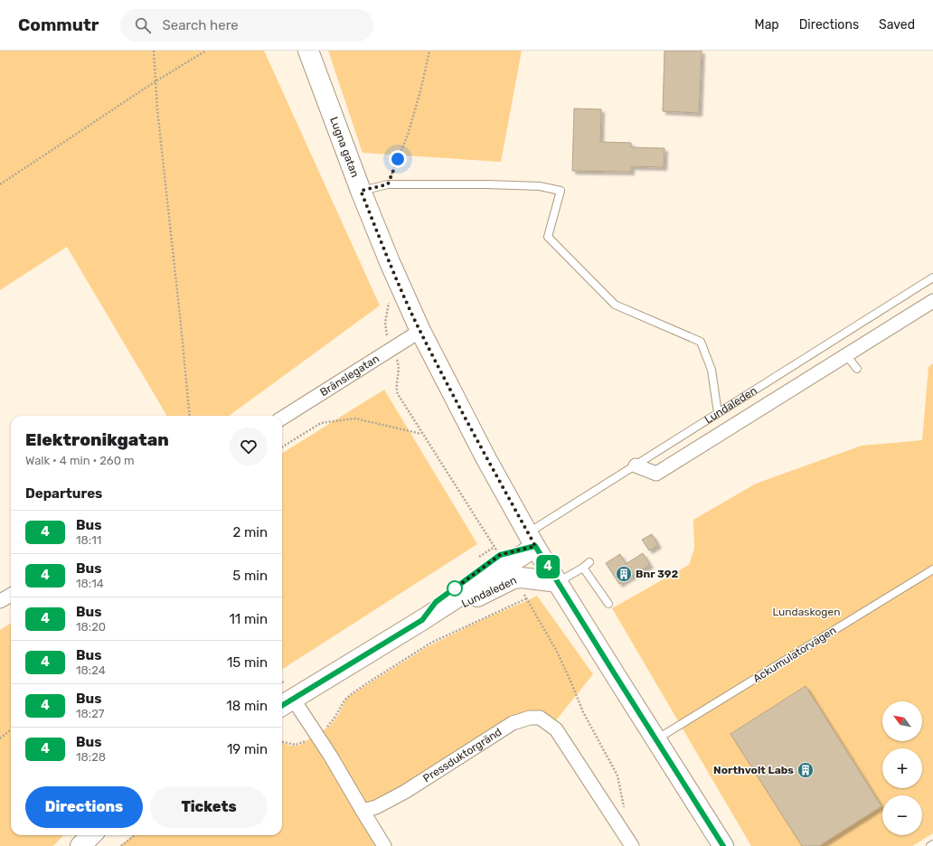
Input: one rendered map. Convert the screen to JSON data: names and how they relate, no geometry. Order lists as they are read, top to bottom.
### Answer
{
  "streets": {
    "main road": ["Lugna gatan", "Lundaleden"],
    "street": ["Bränslegatan", "Pressduktorgränd"],
    "lane": ["Ackumulatorvägen"]
  },
  "crossings": [
    ["Lugna gatan", "Bränslegatan"],
    ["Lugna gatan", "Lundaleden"],
    ["Lugna gatan", "Ackumulatorvägen"]
  ],
  "parks": ["Lundaskogen"],
  "places": {
    "building": ["Bnr 392", "Northvolt Labs"]
  },
  "lines": ["bus line 4"],
  "north": "top left",
  "page": {
    "header": "Commutr",
    "search": "Search here",
    "nav": ["Map", "Directions", "Saved"],
    "on_map": "4",
    "heading": [
      ["Elektronikgatan", "Walk · 4 min · 260 m"],
      "Departures"
    ],
    "list": [
      {
        "mark": "4",
        "name": "Bus",
        "note": "18:11",
        "value": "2 min"
      },
      {
        "mark": "4",
        "name": "Bus",
        "note": "18:14",
        "value": "5 min"
      },
      {
        "mark": "4",
        "name": "Bus",
        "note": "18:20",
        "value": "11 min"
      },
      {
        "mark": "4",
        "name": "Bus",
        "note": "18:24",
        "value": "15 min"
      },
      {
        "mark": "4",
        "name": "Bus",
        "note": "18:27",
        "value": "18 min"
      },
      {
        "mark": "4",
        "name": "Bus",
        "note": "18:28",
        "value": "19 min"
      }
    ],
    "map_buttons": ["+", "−"],
    "buttons": ["Directions", "Tickets"]
  }
}
